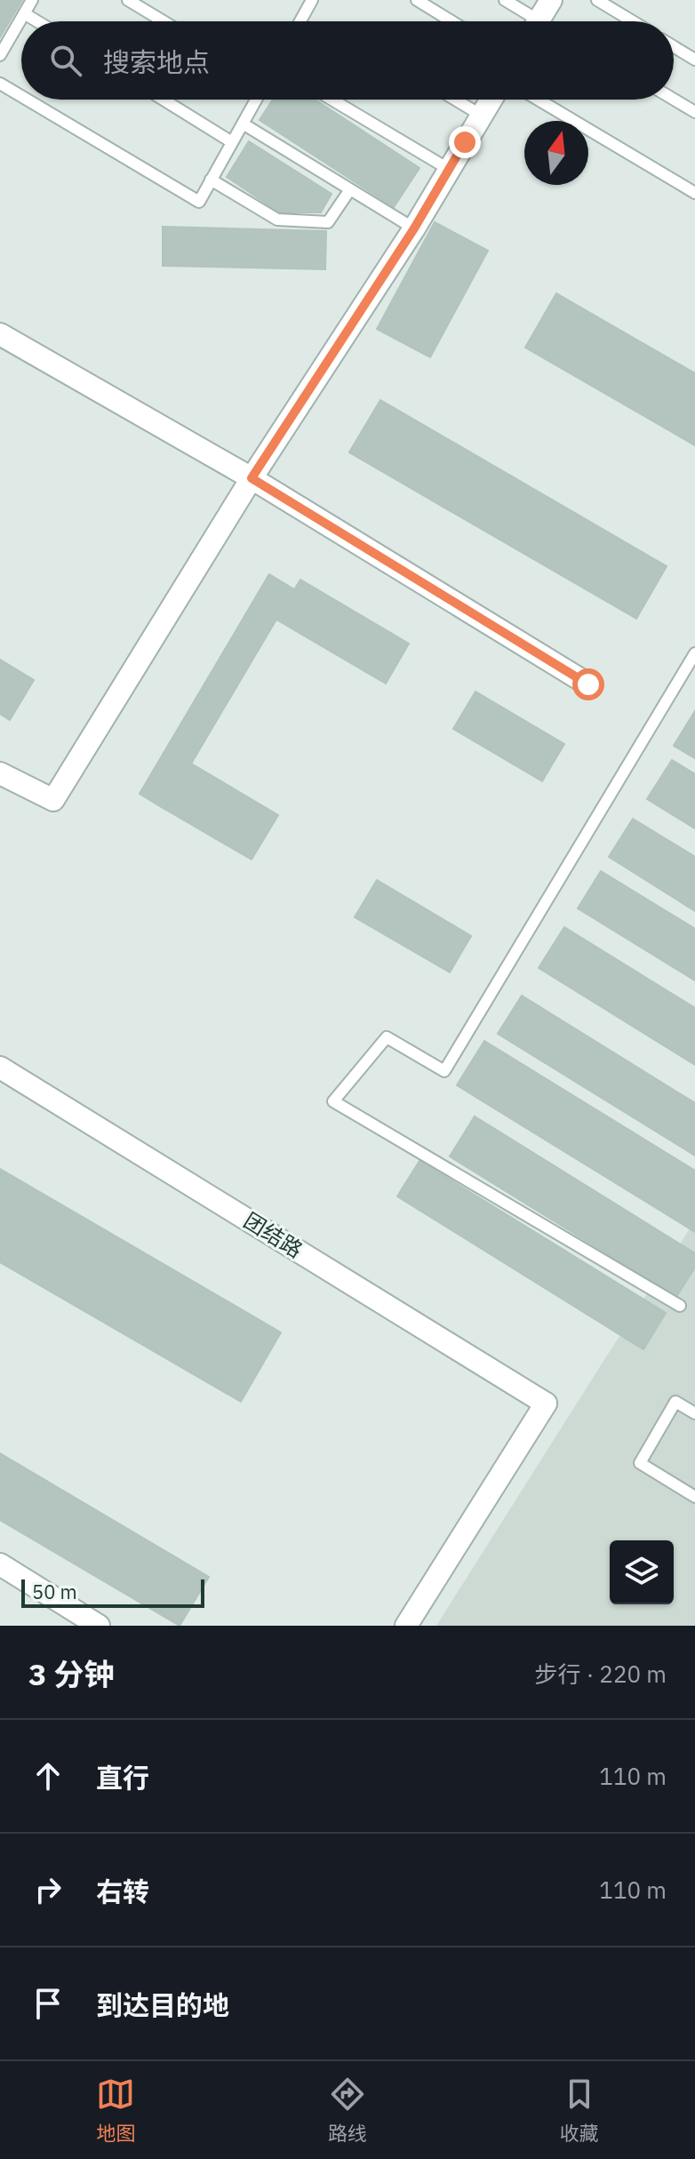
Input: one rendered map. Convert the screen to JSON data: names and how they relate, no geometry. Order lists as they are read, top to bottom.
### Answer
{
  "streets": {
    "street": ["团结路"]
  },
  "scale_bar": "50 m",
  "north": "top",
  "page": {
    "search": "搜索地点",
    "scale": "50 m",
    "heading": ["3 分钟", "步行 · 220 m"],
    "list": [
      ["直行", "110 m"],
      ["右转", "110 m"],
      "到达目的地"
    ],
    "nav": ["地图", "路线", "收藏"]
  }
}
